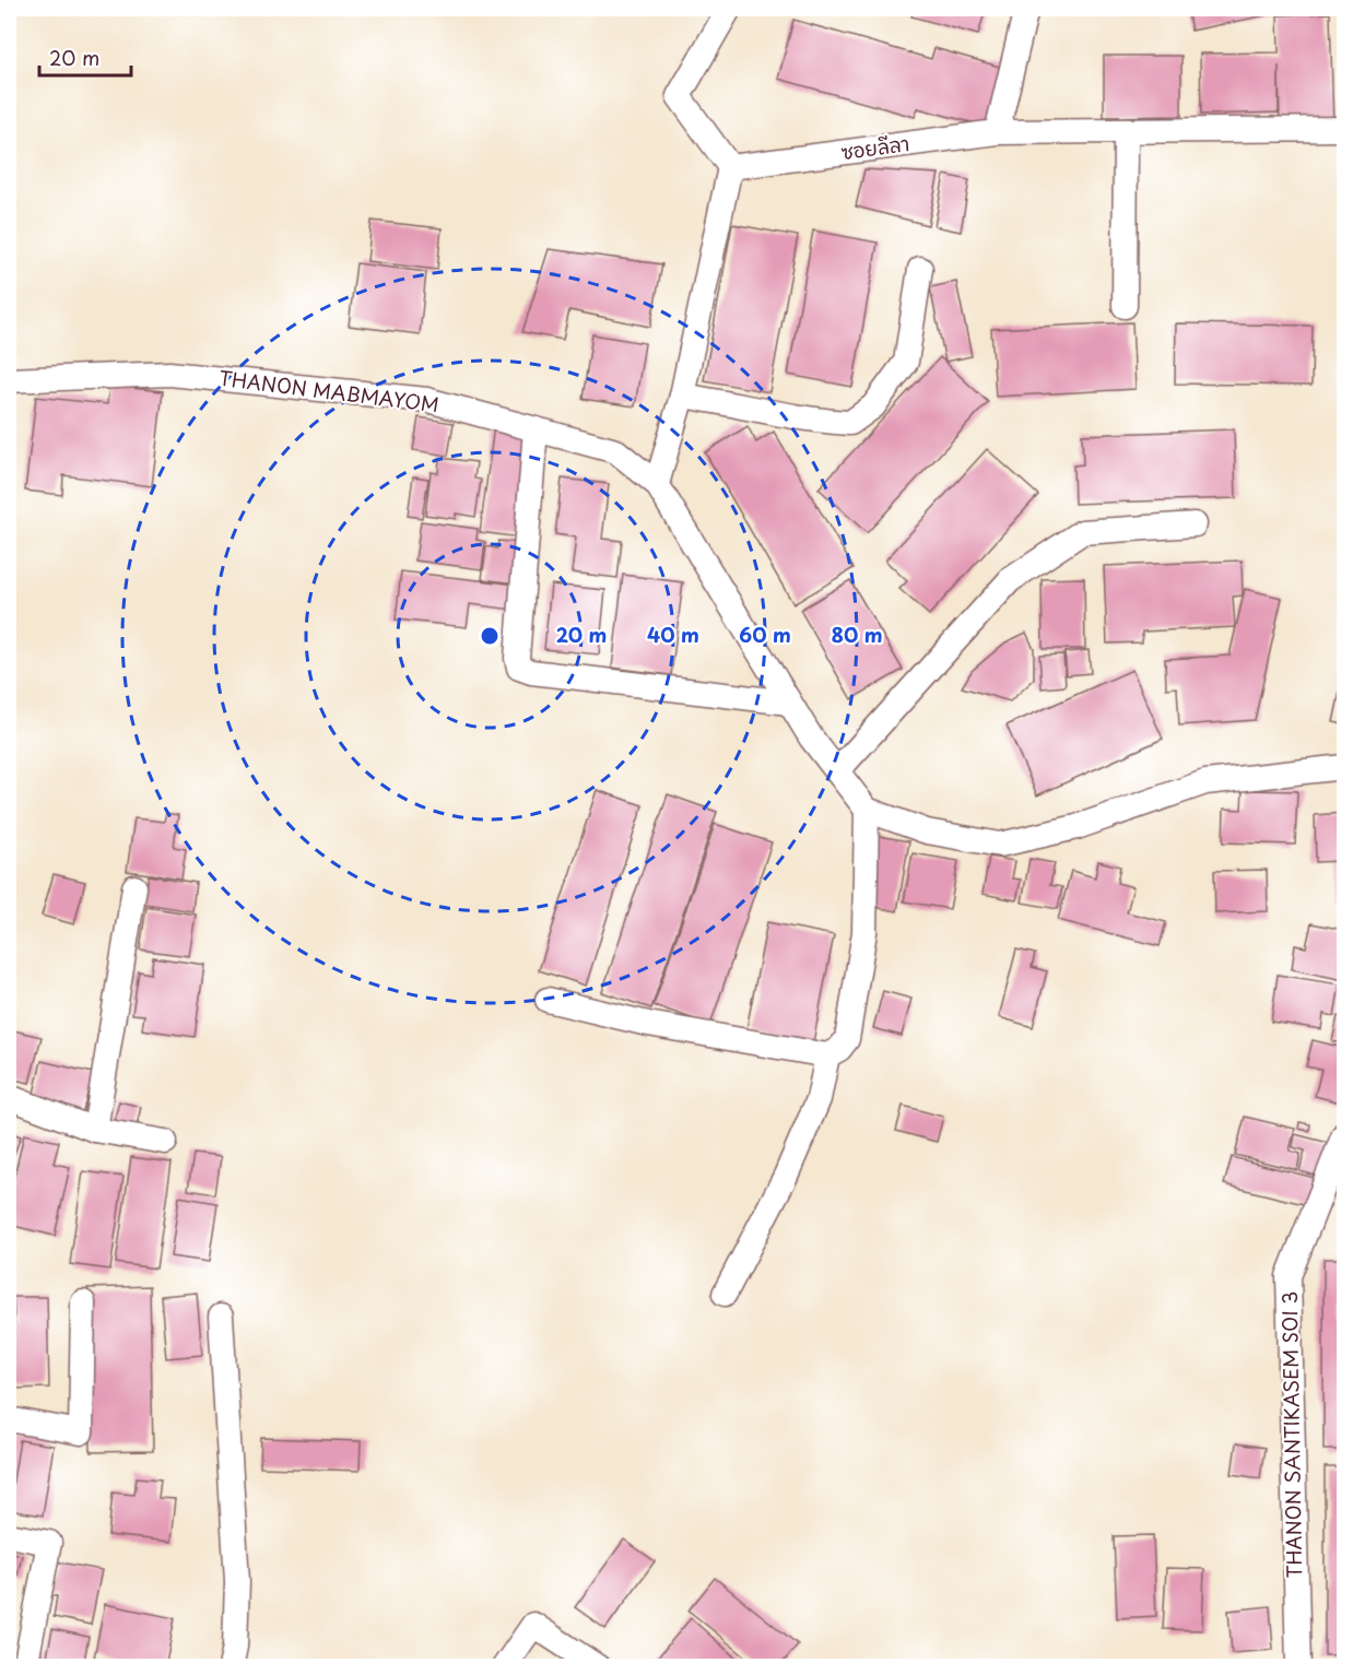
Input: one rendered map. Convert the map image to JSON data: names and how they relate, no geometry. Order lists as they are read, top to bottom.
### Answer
{
  "streets": {
    "street": ["ซอยลีลา", "THANON MABMAYOM", "THANON SANTIKASEM SOI 3"]
  },
  "scale_bar": "20 m",
  "rings": [
    "20 m",
    "40 m",
    "60 m",
    "80 m"
  ]
}
